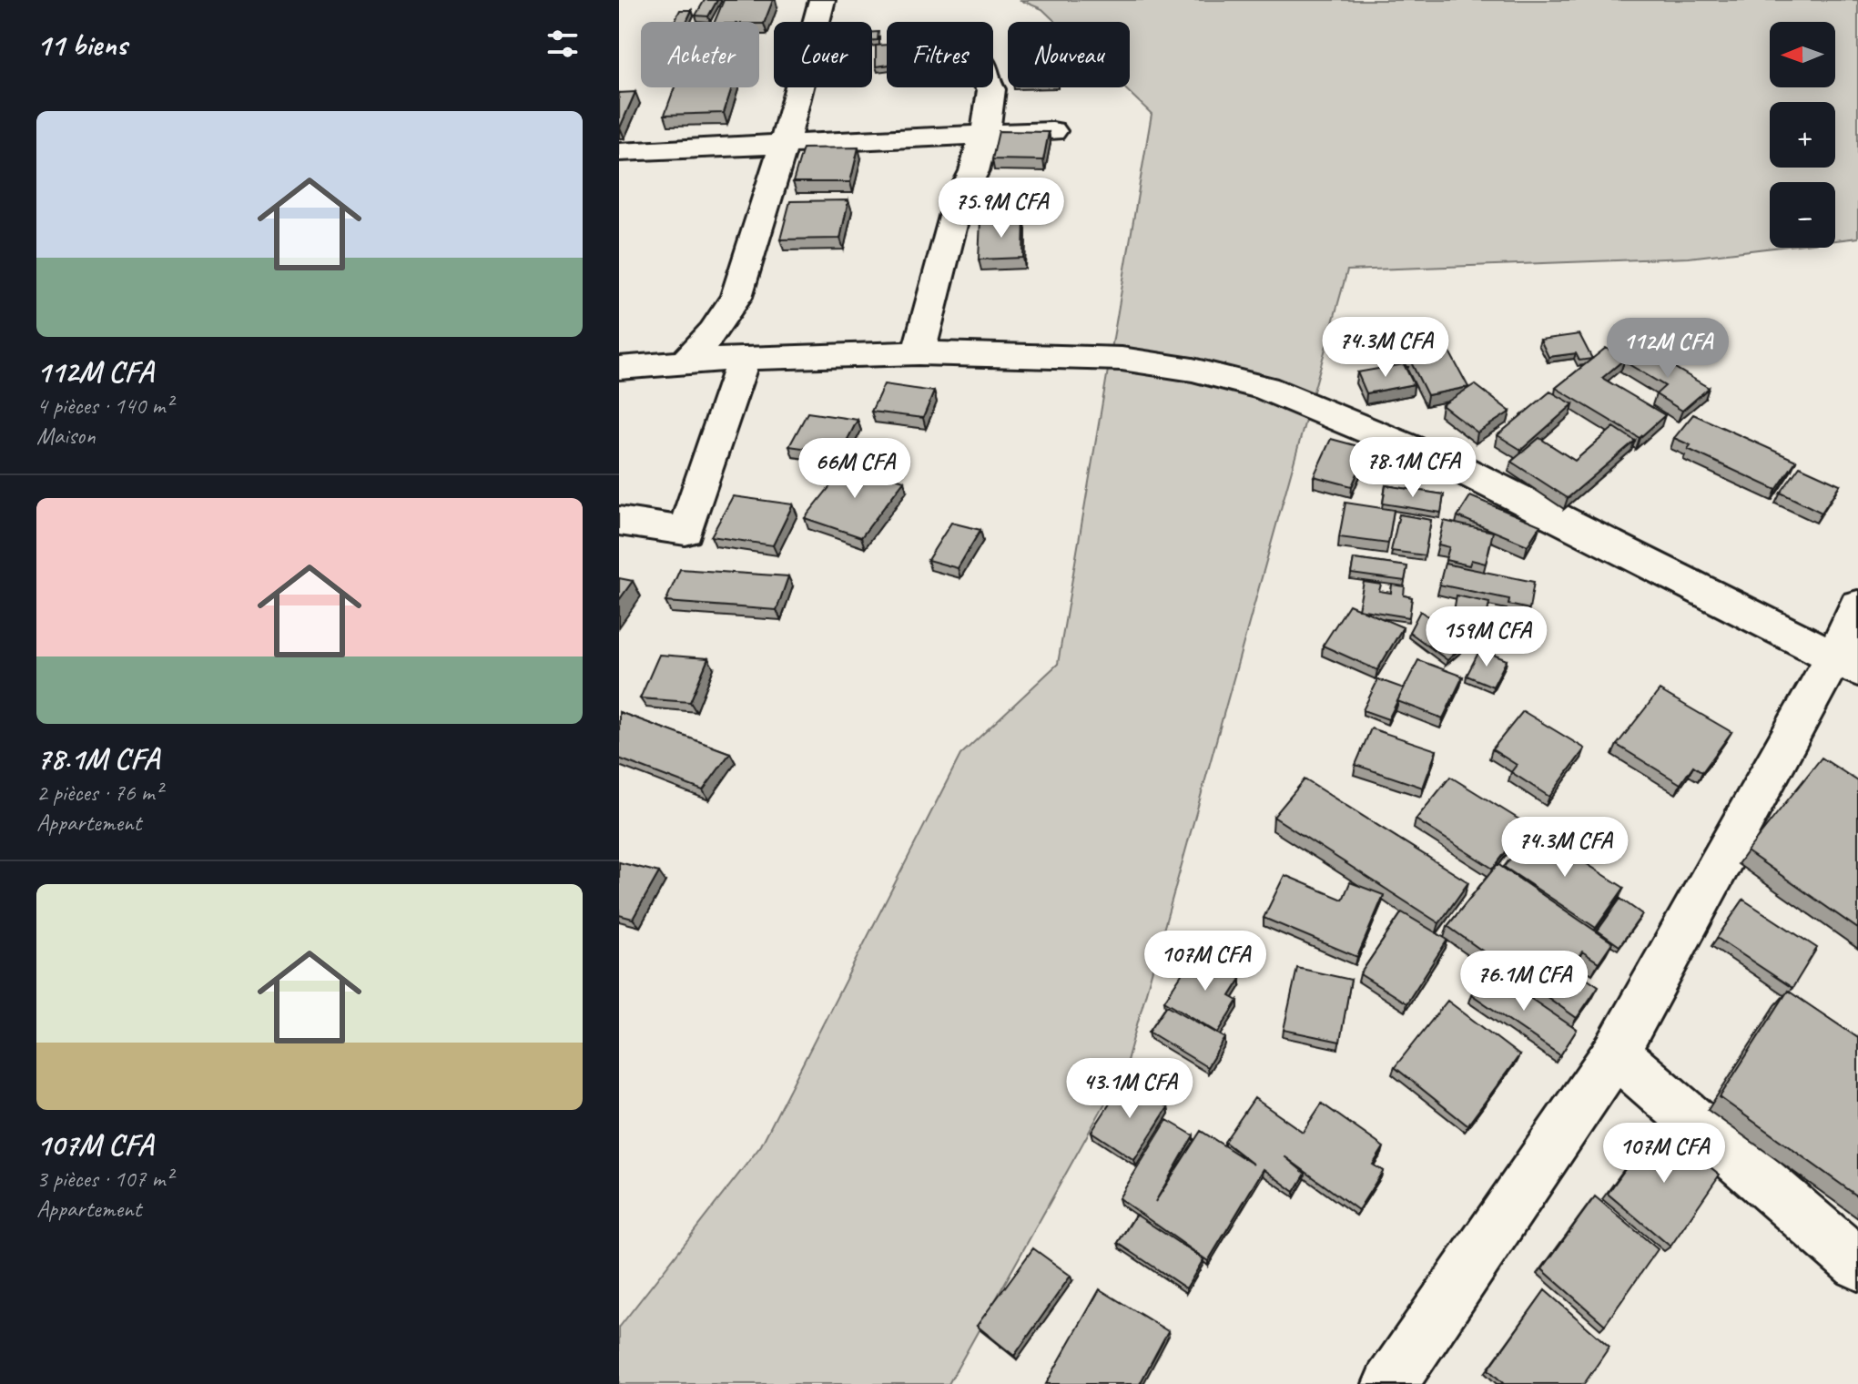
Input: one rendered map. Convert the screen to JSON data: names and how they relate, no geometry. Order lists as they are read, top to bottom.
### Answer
{
  "north": "left",
  "page": {
    "heading": "11 biens",
    "map_buttons": ["+", "−"],
    "chip": [
      "Acheter",
      "Louer",
      "Filtres",
      "Nouveau"
    ],
    "list": [
      {
        "name": "112M CFA",
        "note": "4 pièces · 140 m² · Maison"
      },
      {
        "name": "78.1M CFA",
        "note": "2 pièces · 76 m² · Appartement"
      },
      {
        "name": "107M CFA",
        "note": "3 pièces · 107 m² · Appartement"
      }
    ],
    "price": [
      "75.9M CFA",
      "74.3M CFA",
      "112M CFA",
      "78.1M CFA",
      "66M CFA",
      "159M CFA",
      "74.3M CFA",
      "107M CFA",
      "76.1M CFA",
      "43.1M CFA",
      "107M CFA"
    ]
  }
}
